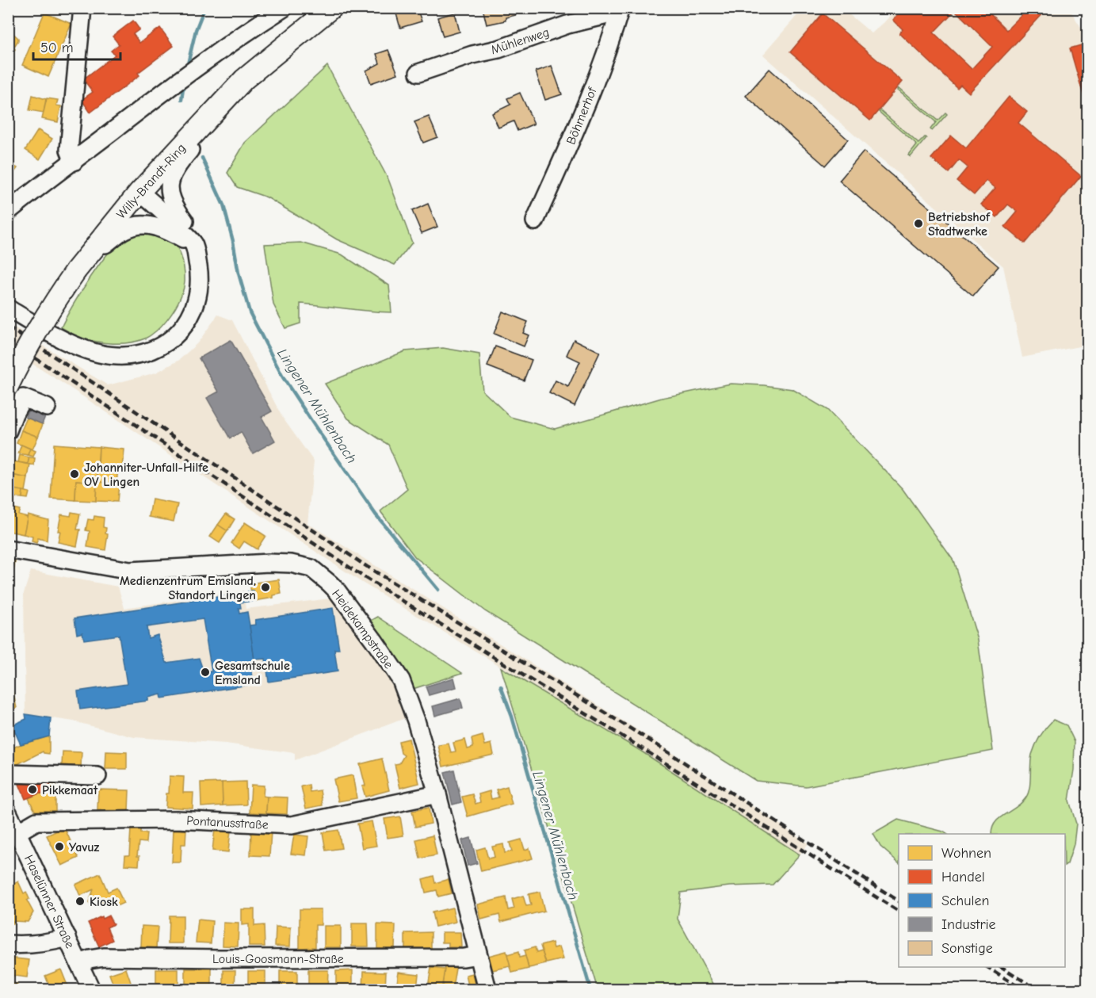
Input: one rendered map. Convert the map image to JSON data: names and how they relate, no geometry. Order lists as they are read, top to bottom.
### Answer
{
  "streets": {
    "main road": ["Willy-Brandt-Ring"],
    "street": [
      "Mühlenweg",
      "Böhmerhof",
      "Heidekampstraße",
      "Pontanusstraße",
      "Haselünner Straße",
      "Louis-Goosmann-Straße"
    ]
  },
  "crossings": [
    ["Mühlenweg", "Böhmerhof"],
    ["Heidekampstraße", "Pontanusstraße"],
    ["Heidekampstraße", "Louis-Goosmann-Straße"],
    ["Pontanusstraße", "Haselünner Straße"],
    ["Haselünner Straße", "Louis-Goosmann-Straße"]
  ],
  "water": ["Lingener Mühlenbach"],
  "places": [
    "Betriebshof Stadtwerke",
    "Johanniter-Unfall-Hilfe OV Lingen",
    "Medienzentrum Emsland, Standort Lingen",
    "Gesamtschule Emsland",
    "Pikkemaat",
    "Yavuz",
    "Kiosk"
  ],
  "legend": [
    "Wohnen",
    "Handel",
    "Schulen",
    "Industrie",
    "Sonstige"
  ],
  "scale_bar": "50 m"
}
